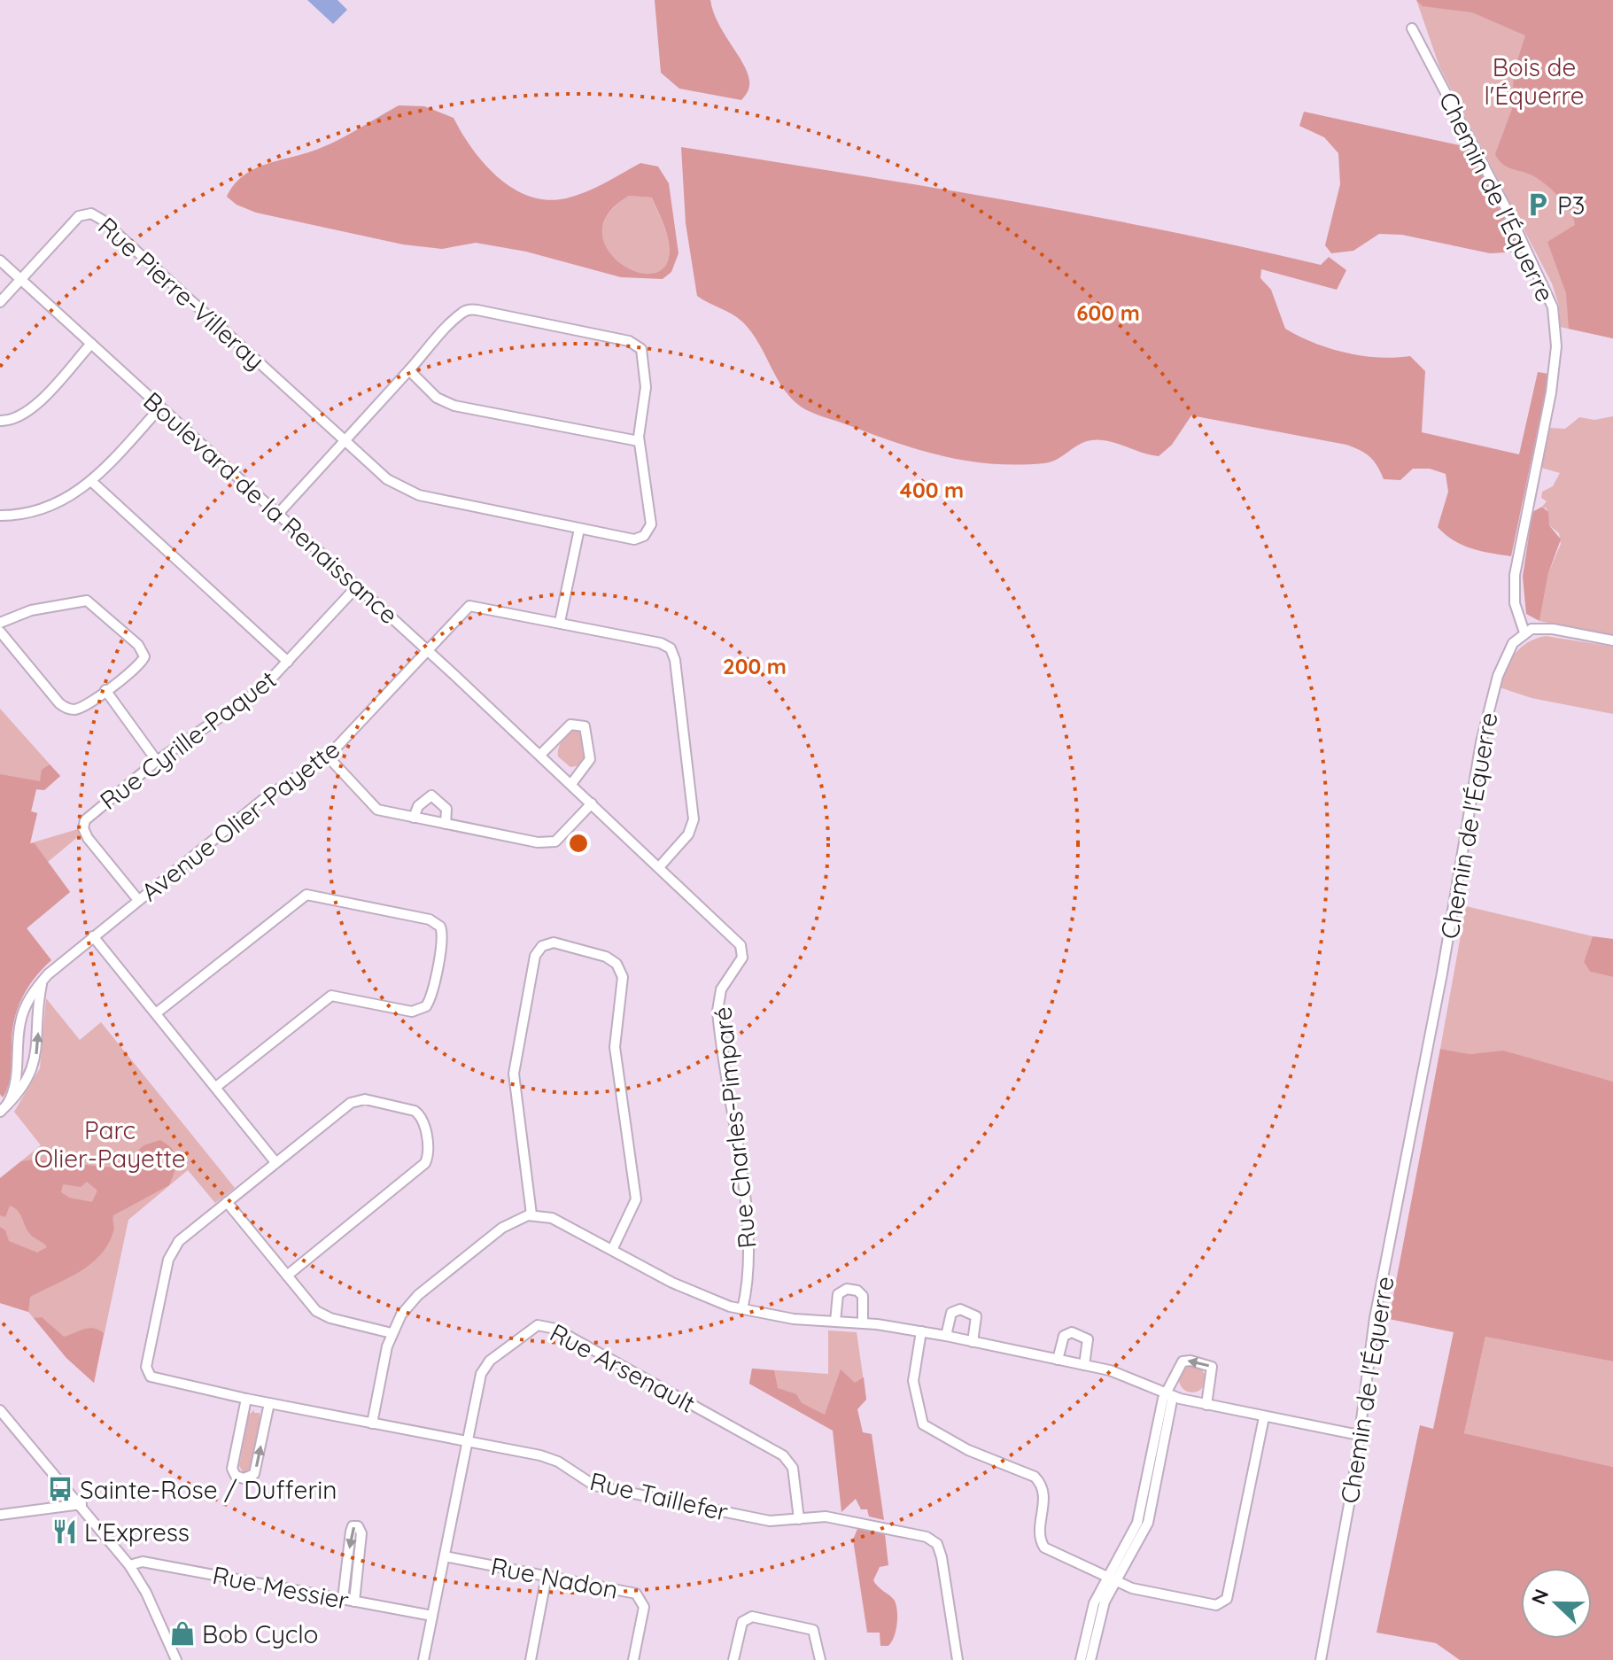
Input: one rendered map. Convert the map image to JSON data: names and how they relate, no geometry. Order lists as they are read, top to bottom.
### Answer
{
  "streets": {
    "street": [
      "Chemin de l'Équerre",
      "Rue Pierre-Villeray",
      "Boulevard de la Renaissance",
      "Rue Cyrille-Paquet",
      "Avenue Olier-Payette",
      "Rue Charles-Pimparé",
      "Rue Arsenault",
      "Rue Taillefer",
      "Rue Nadon",
      "Rue Messier"
    ]
  },
  "crossings": [
    ["Rue Pierre-Villeray", "Boulevard de la Renaissance"],
    ["Boulevard de la Renaissance", "Rue Cyrille-Paquet"],
    ["Boulevard de la Renaissance", "Avenue Olier-Payette"],
    ["Boulevard de la Renaissance", "Rue Charles-Pimparé"],
    ["Rue Cyrille-Paquet", "Avenue Olier-Payette"],
    ["Rue Arsenault", "Rue Taillefer"],
    ["Rue Arsenault", "Rue Nadon"],
    ["Rue Arsenault", "Rue Messier"]
  ],
  "parks": ["Bois de l'Équerre", "Parc Olier-Payette"],
  "places": {
    "parking": ["P3"],
    "bus stop": ["Sainte-Rose / Dufferin"],
    "restaurant": ["L'Express"],
    "shop": ["Bob Cyclo"]
  },
  "north": "left",
  "rings": ["600 m", "400 m", "200 m"]
}
